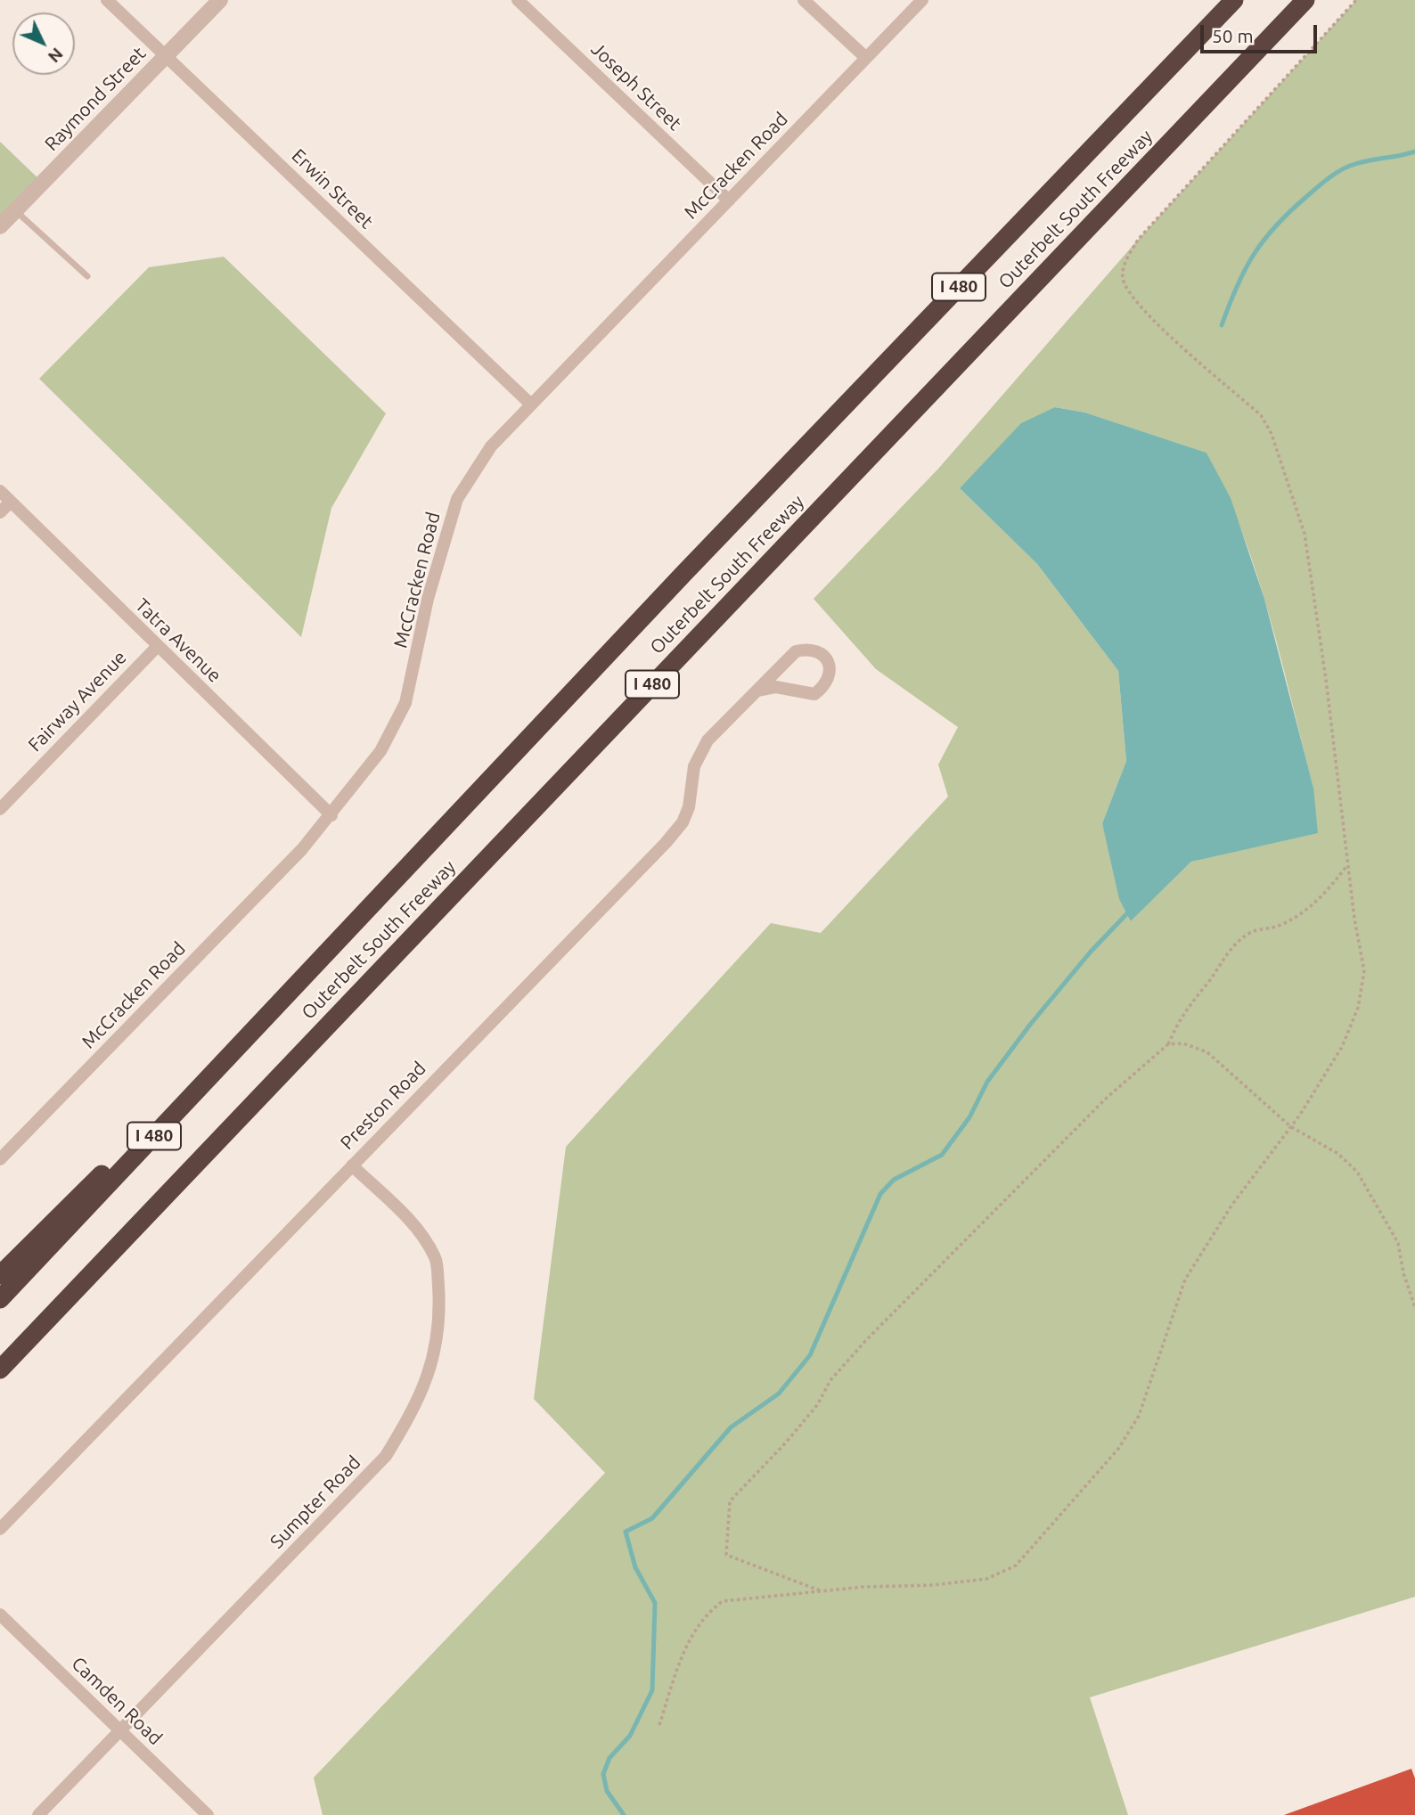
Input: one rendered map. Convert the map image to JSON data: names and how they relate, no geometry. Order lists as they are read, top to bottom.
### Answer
{
  "streets": {
    "highway": ["Outerbelt South Freeway", "I 480"],
    "street": [
      "Joseph Street",
      "Raymond Street",
      "McCracken Road",
      "Erwin Street",
      "Tatra Avenue",
      "Fairway Avenue",
      "Preston Road",
      "Sumpter Road",
      "Camden Road"
    ]
  },
  "crossings": [
    ["Joseph Street", "McCracken Road"],
    ["Raymond Street", "Erwin Street"],
    ["McCracken Road", "Erwin Street"],
    ["McCracken Road", "Tatra Avenue"],
    ["Tatra Avenue", "Fairway Avenue"],
    ["Preston Road", "Sumpter Road"],
    ["Sumpter Road", "Camden Road"]
  ],
  "scale_bar": "50 m",
  "north": "bottom right"
}
